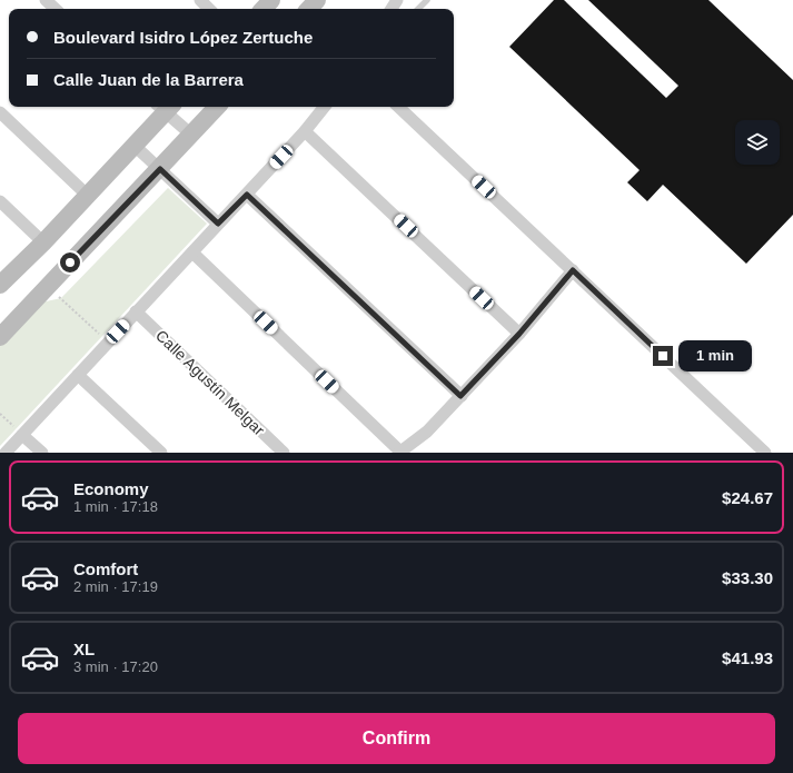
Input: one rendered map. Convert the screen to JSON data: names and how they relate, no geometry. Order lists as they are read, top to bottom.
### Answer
{
  "streets": {
    "street": ["Calle Agustín Melgar"]
  },
  "page": {
    "banner": ["Boulevard Isidro López Zertuche", "Calle Juan de la Barrera"],
    "bubble": "1 min",
    "list": [
      {
        "name": "Economy",
        "note": "1 min · 17:18",
        "value": "$24.67"
      },
      {
        "name": "Comfort",
        "note": "2 min · 17:19",
        "value": "$33.30"
      },
      {
        "name": "XL",
        "note": "3 min · 17:20",
        "value": "$41.93"
      }
    ],
    "buttons": "Confirm"
  }
}
